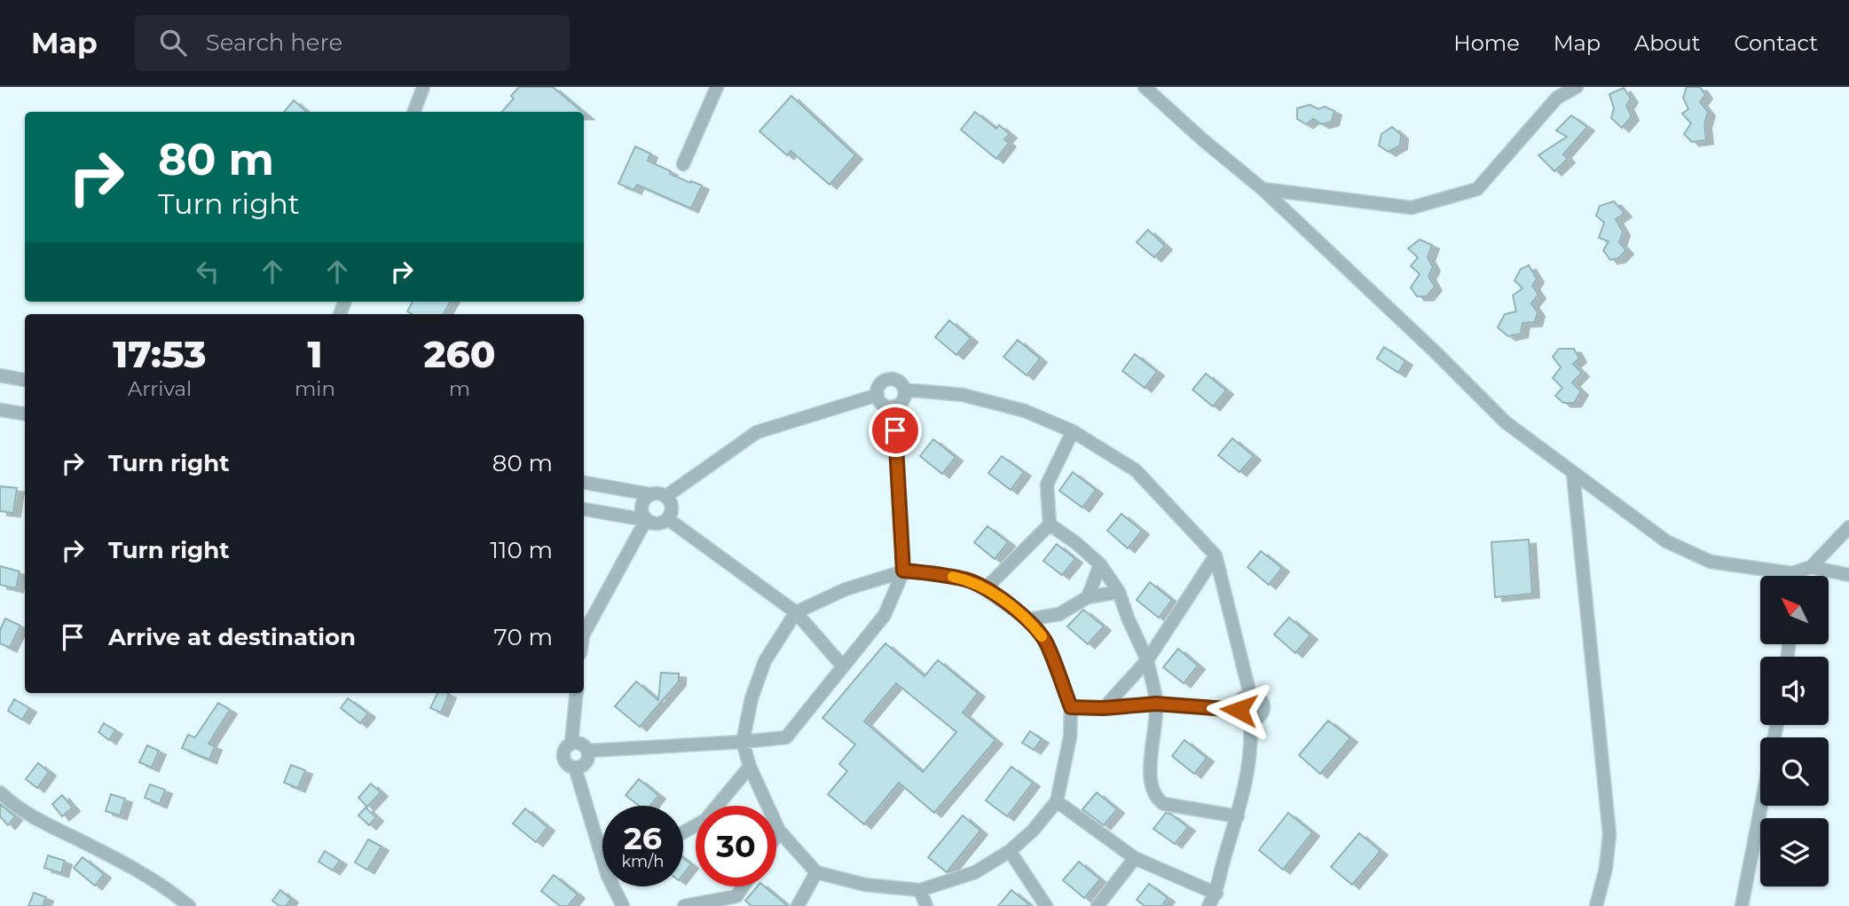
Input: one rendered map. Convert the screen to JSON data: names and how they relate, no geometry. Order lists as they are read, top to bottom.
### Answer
{
  "north": "top left",
  "page": {
    "header": "Map",
    "search": "Search here",
    "nav": [
      "Home",
      "Map",
      "About",
      "Contact"
    ],
    "turn": ["80 m", "Turn right"],
    "eta": [
      "17:53",
      "Arrival",
      "1",
      "min",
      "260",
      "m"
    ],
    "list": [
      {
        "name": "Turn right",
        "value": "80 m"
      },
      {
        "name": "Turn right",
        "value": "110 m"
      },
      {
        "name": "Arrive at destination",
        "value": "70 m"
      }
    ],
    "speed": "26 km/h",
    "limit": "30"
  }
}
